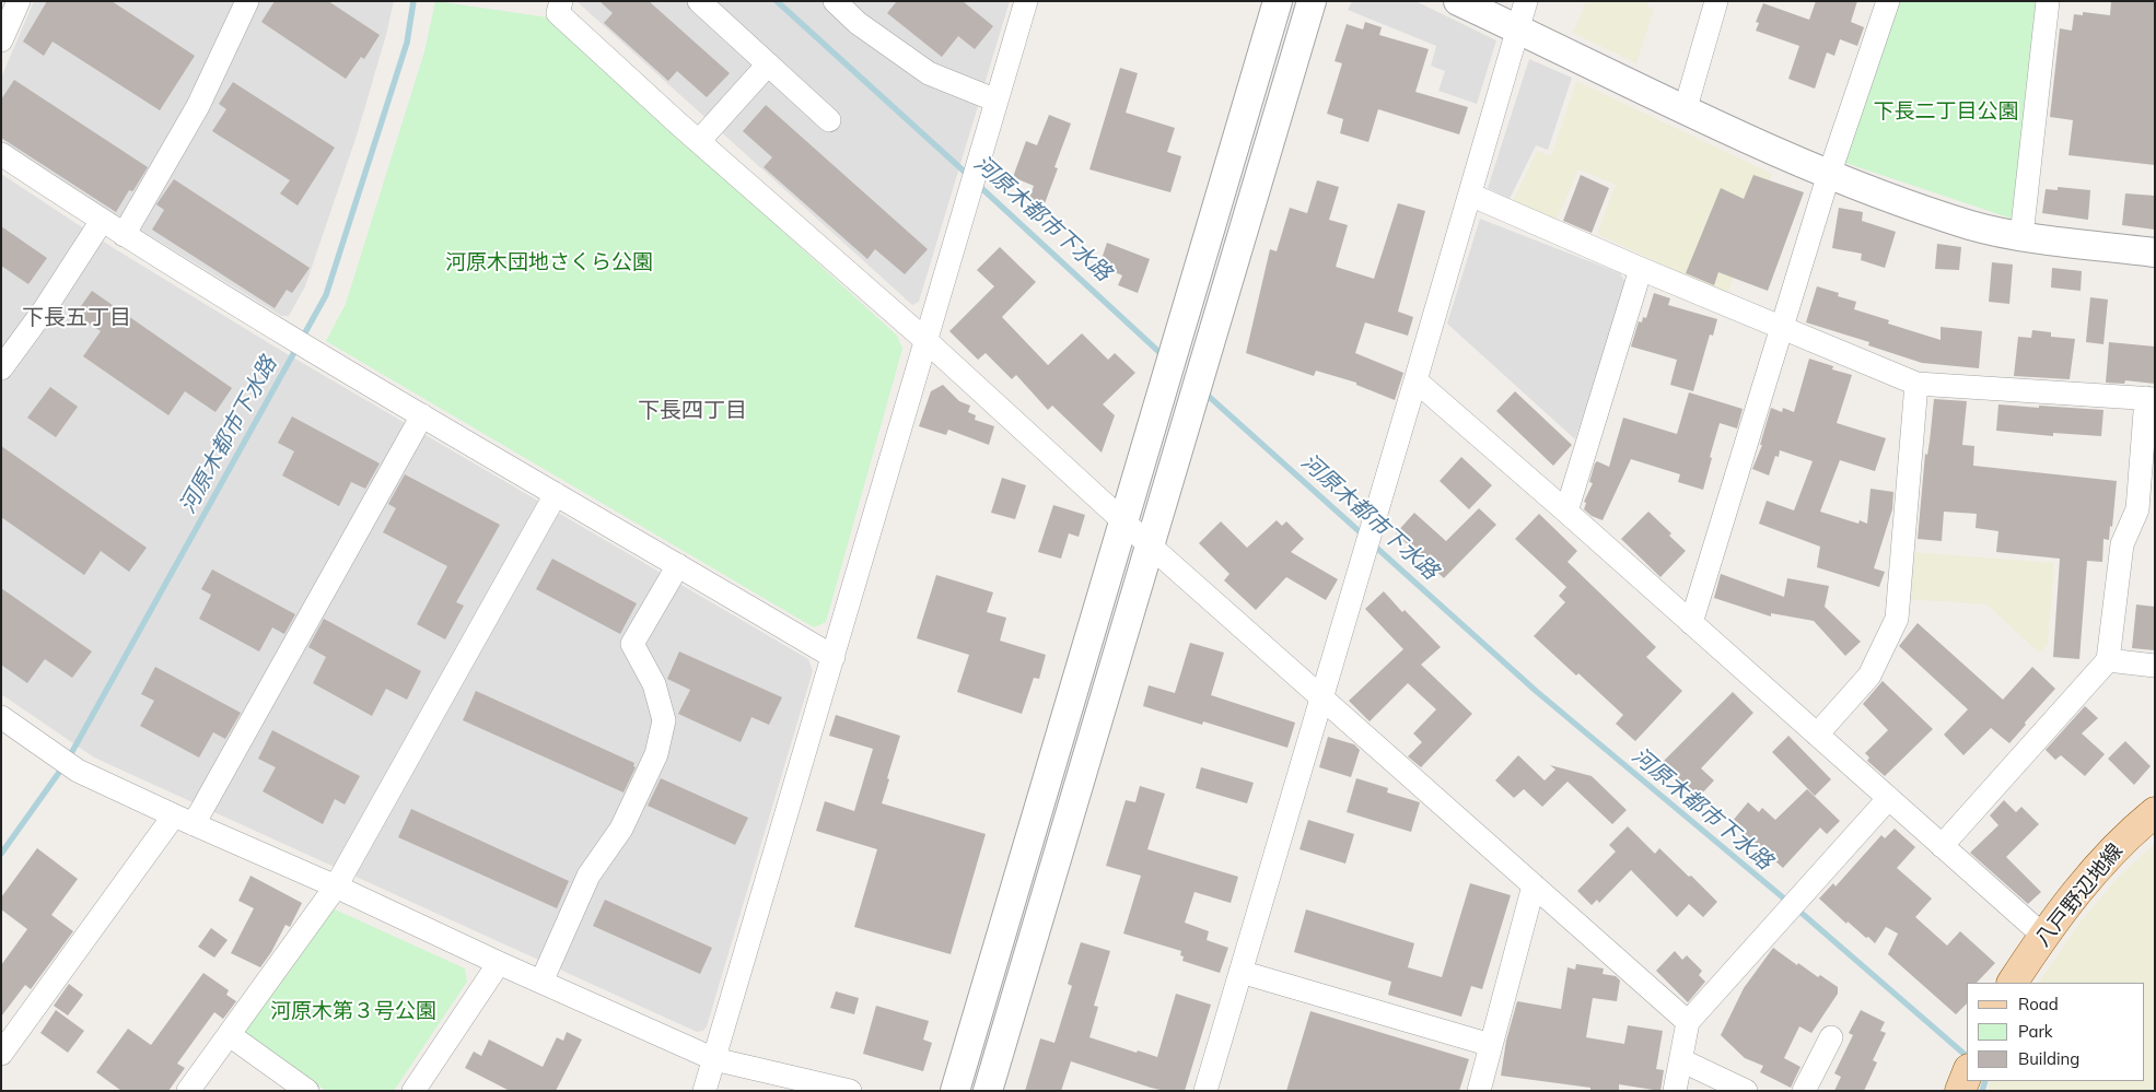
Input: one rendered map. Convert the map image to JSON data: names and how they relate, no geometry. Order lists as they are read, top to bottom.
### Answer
{
  "streets": {
    "main road": ["八戸野辺地線"]
  },
  "districts": ["下長五丁目", "下長四丁目"],
  "water": ["河原木都市下水路"],
  "parks": ["下長二丁目公園", "河原木団地さくら公園", "河原木第３号公園"],
  "legend": ["Road", "Park", "Building"]
}
